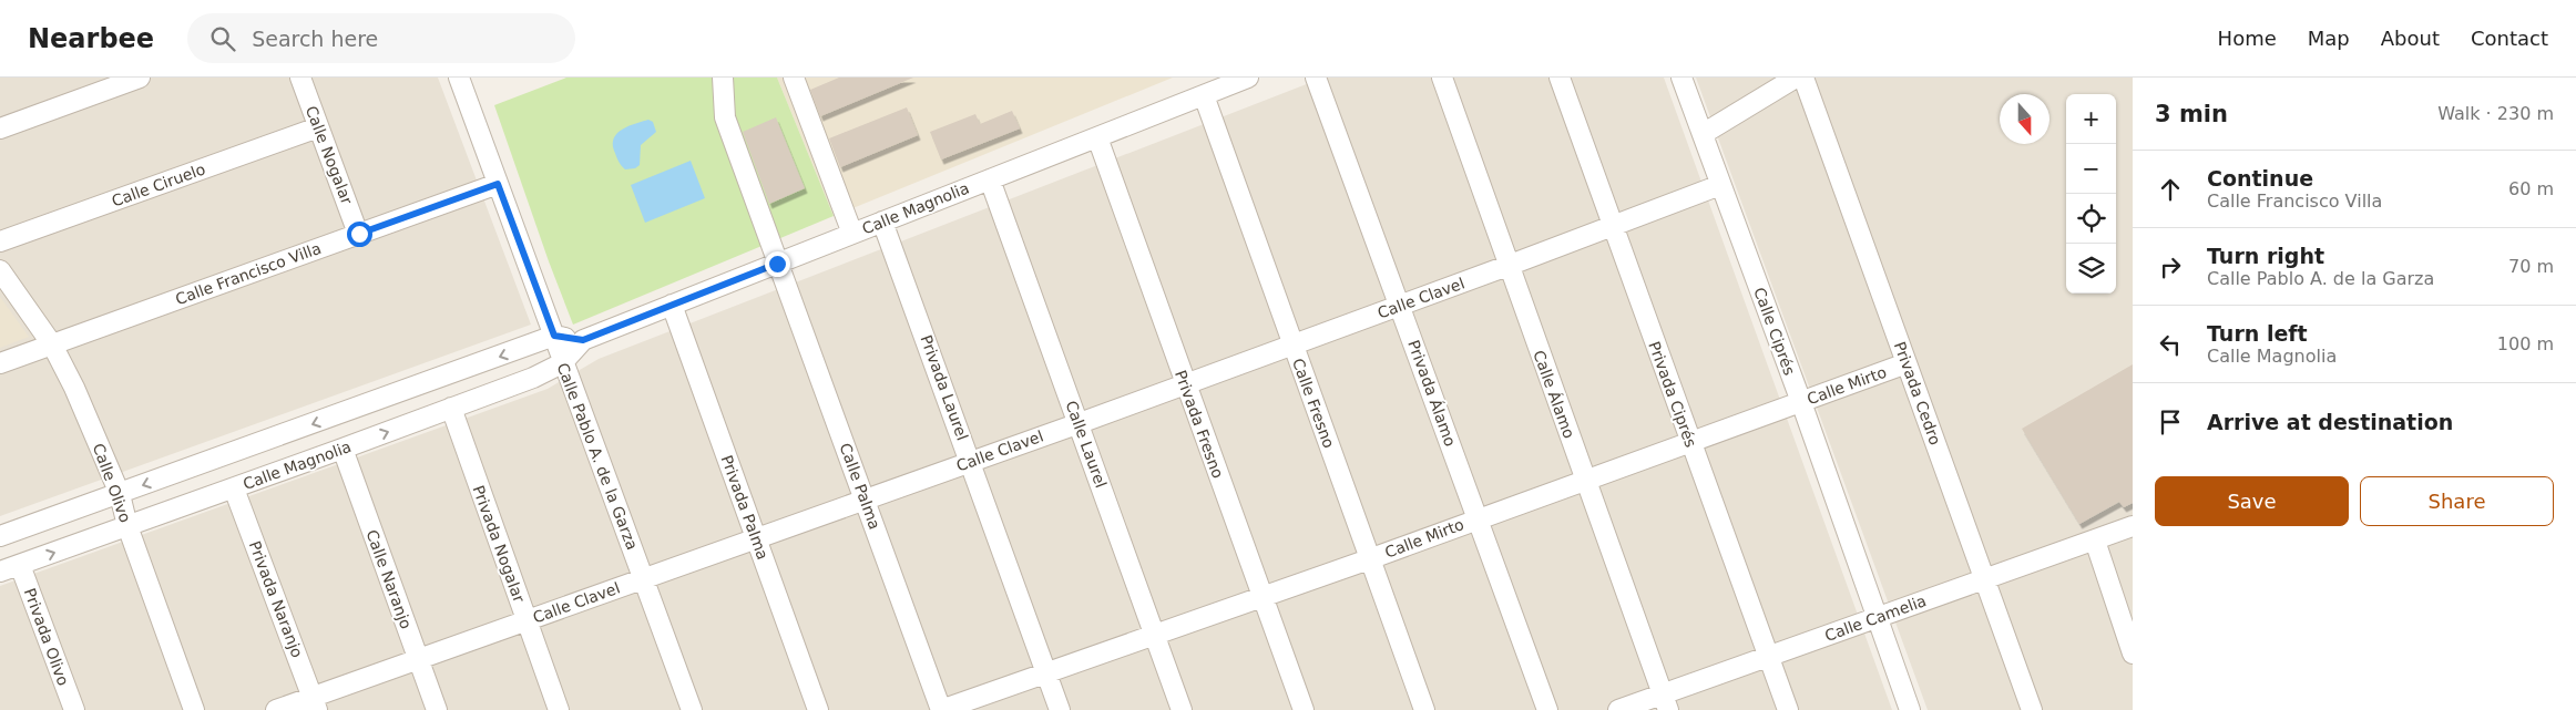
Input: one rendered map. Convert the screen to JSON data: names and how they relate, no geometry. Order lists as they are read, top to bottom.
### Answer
{
  "streets": {
    "street": [
      "Calle Nogalar",
      "Calle Ciruelo",
      "Calle Magnolia",
      "Calle Francisco Villa",
      "Calle Clavel",
      "Calle Ciprés",
      "Calle Mirto",
      "Privada Laurel",
      "Privada Álamo",
      "Privada Cedro",
      "Calle Álamo",
      "Privada Ciprés",
      "Calle Fresno",
      "Privada Fresno",
      "Calle Laurel",
      "Calle Pablo A. de la Garza",
      "Calle Olivo",
      "Calle Palma",
      "Privada Palma",
      "Privada Nogalar",
      "Calle Naranjo",
      "Privada Naranjo",
      "Calle Camelia",
      "Privada Olivo"
    ]
  },
  "crossings": [
    ["Calle Nogalar", "Calle Ciruelo"],
    ["Calle Nogalar", "Calle Francisco Villa"],
    ["Calle Magnolia", "Privada Laurel"],
    ["Calle Magnolia", "Calle Fresno"],
    ["Calle Magnolia", "Privada Fresno"],
    ["Calle Magnolia", "Calle Laurel"],
    ["Calle Magnolia", "Calle Pablo A. de la Garza"],
    ["Calle Magnolia", "Calle Olivo"],
    ["Calle Magnolia", "Calle Palma"],
    ["Calle Magnolia", "Privada Palma"],
    ["Calle Magnolia", "Privada Nogalar"],
    ["Calle Magnolia", "Calle Naranjo"],
    ["Calle Magnolia", "Privada Naranjo"],
    ["Calle Magnolia", "Privada Olivo"],
    ["Calle Francisco Villa", "Calle Pablo A. de la Garza"],
    ["Calle Francisco Villa", "Calle Olivo"],
    ["Calle Clavel", "Calle Ciprés"],
    ["Calle Clavel", "Privada Laurel"],
    ["Calle Clavel", "Privada Álamo"],
    ["Calle Clavel", "Calle Álamo"],
    ["Calle Clavel", "Privada Ciprés"],
    ["Calle Clavel", "Calle Fresno"],
    ["Calle Clavel", "Privada Fresno"],
    ["Calle Clavel", "Calle Laurel"],
    ["Calle Clavel", "Calle Pablo A. de la Garza"],
    ["Calle Clavel", "Calle Palma"],
    ["Calle Clavel", "Privada Palma"],
    ["Calle Clavel", "Privada Nogalar"],
    ["Calle Clavel", "Calle Naranjo"],
    ["Calle Clavel", "Privada Naranjo"],
    ["Calle Ciprés", "Calle Mirto"],
    ["Calle Ciprés", "Calle Camelia"],
    ["Calle Mirto", "Privada Laurel"],
    ["Calle Mirto", "Privada Álamo"],
    ["Calle Mirto", "Privada Cedro"],
    ["Calle Mirto", "Calle Álamo"],
    ["Calle Mirto", "Privada Ciprés"],
    ["Calle Mirto", "Calle Fresno"],
    ["Calle Mirto", "Privada Fresno"],
    ["Calle Mirto", "Calle Laurel"],
    ["Calle Mirto", "Calle Palma"],
    ["Privada Cedro", "Calle Camelia"],
    ["Calle Álamo", "Calle Camelia"],
    ["Privada Ciprés", "Calle Camelia"]
  ],
  "north": "bottom",
  "page": {
    "header": "Nearbee",
    "search": "Search here",
    "nav": [
      "Home",
      "Map",
      "About",
      "Contact"
    ],
    "heading": ["3 min", "Walk · 230 m"],
    "map_buttons": ["+", "−"],
    "list": [
      ["Continue", "Calle Francisco Villa", "60 m"],
      ["Turn right", "Calle Pablo A. de la Garza", "70 m"],
      ["Turn left", "Calle Magnolia", "100 m"],
      "Arrive at destination"
    ],
    "buttons": ["Save", "Share"]
  }
}
